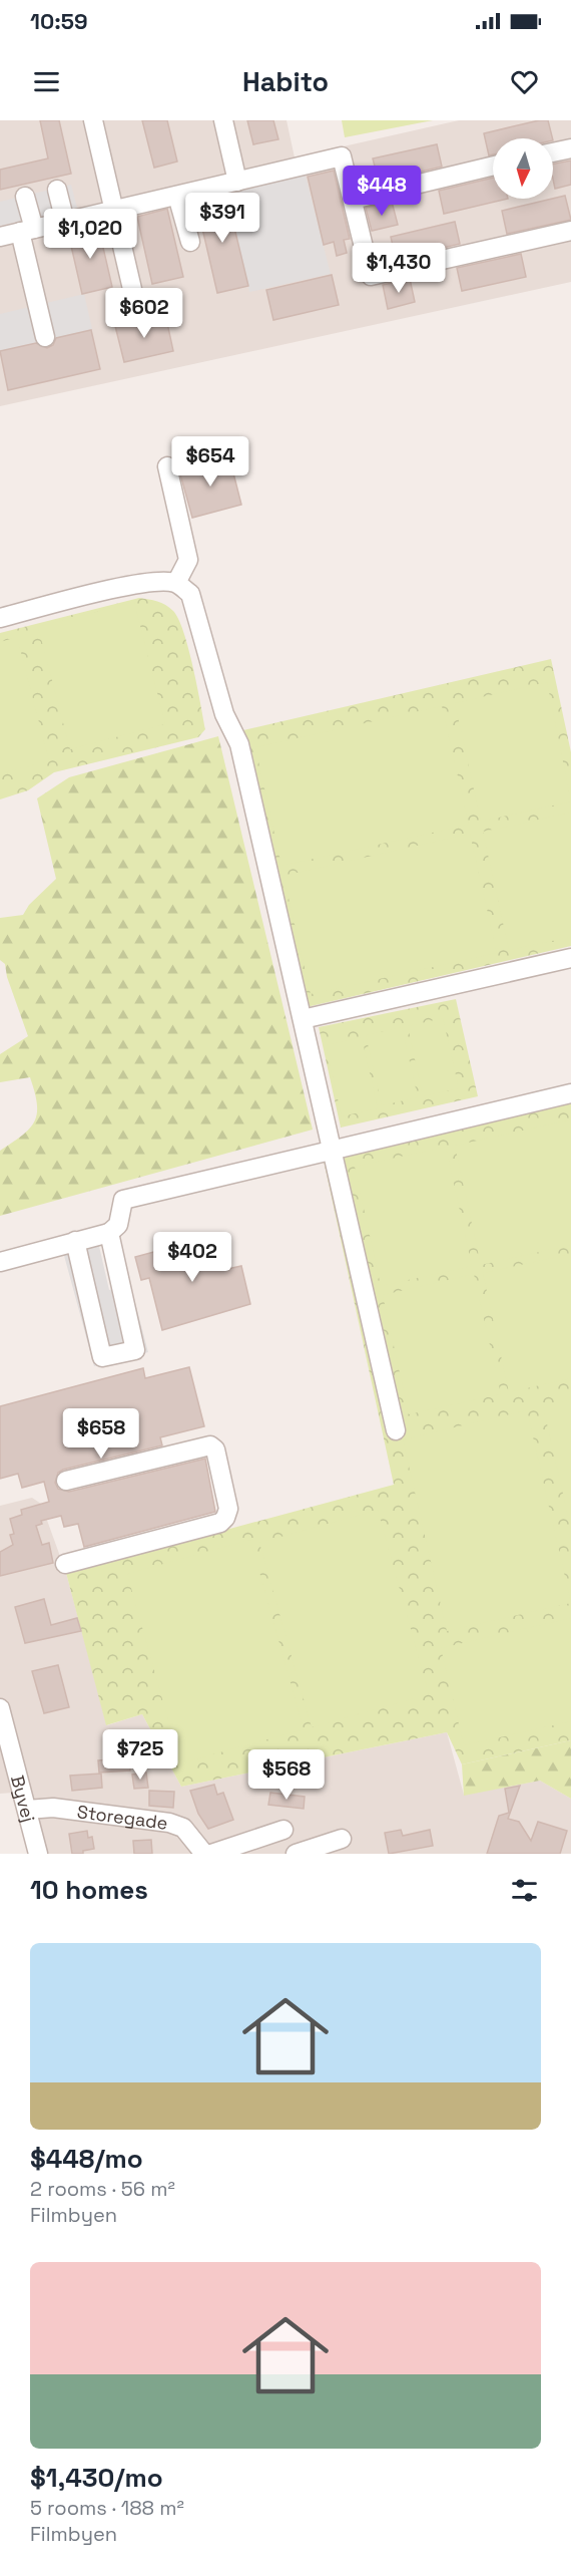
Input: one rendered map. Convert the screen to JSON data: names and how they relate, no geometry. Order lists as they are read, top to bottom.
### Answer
{
  "streets": {
    "street": ["Byvej", "Storegade"]
  },
  "crossings": [
    ["Byvej", "Storegade"]
  ],
  "north": "bottom",
  "page": {
    "status": "10:59",
    "header": "Habito",
    "price": [
      "$448",
      "$391",
      "$1,020",
      "$1,430",
      "$602",
      "$654",
      "$402",
      "$658",
      "$725",
      "$568"
    ],
    "heading": "10 homes",
    "list": [
      {
        "name": "$448/mo",
        "note": "2 rooms · 56 m² · Filmbyen"
      },
      {
        "name": "$1,430/mo",
        "note": "5 rooms · 188 m² · Filmbyen"
      }
    ]
  }
}
